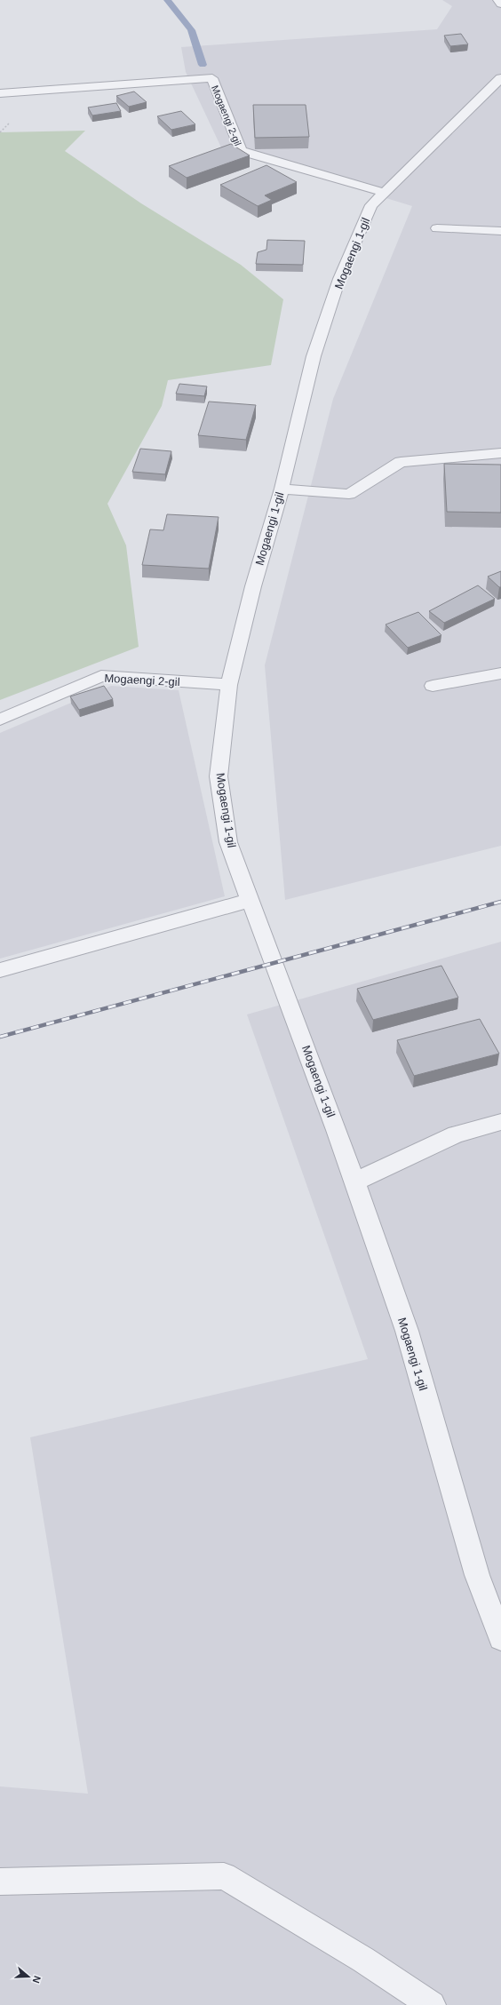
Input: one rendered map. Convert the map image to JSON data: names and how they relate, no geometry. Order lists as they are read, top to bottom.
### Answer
{
  "streets": {
    "street": ["Mogaengi 2-gil", "Mogaengi 1-gil"]
  },
  "crossings": [
    ["Mogaengi 2-gil", "Mogaengi 1-gil"]
  ],
  "north": "right"
}
